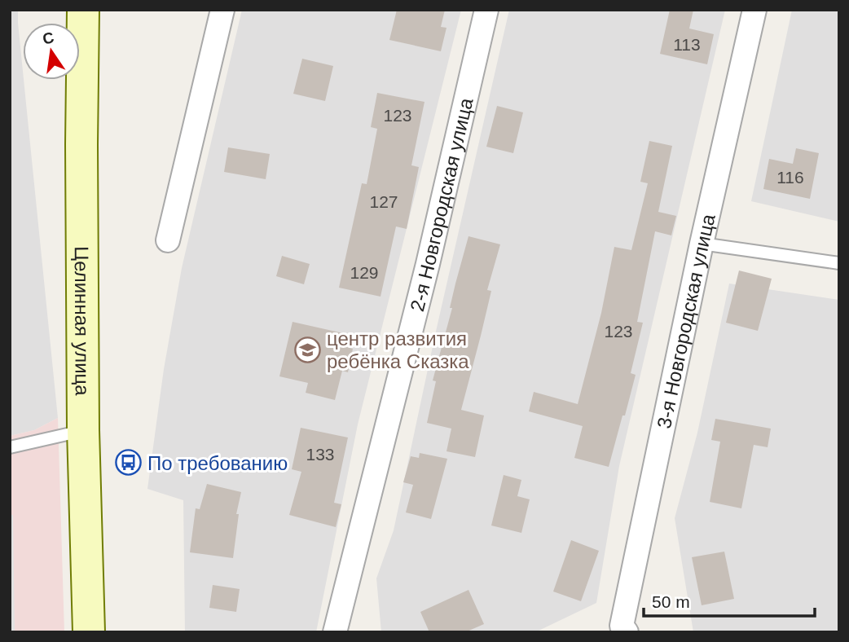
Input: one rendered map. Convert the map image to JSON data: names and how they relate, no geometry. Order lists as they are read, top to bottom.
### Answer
{
  "streets": {
    "main road": ["Целинная улица"],
    "street": ["2-я Новгородская улица", "3-я Новгородская улица"]
  },
  "places": {
    "school or university": ["центр развития ребёнка Сказка"],
    "bus stop": ["По требованию"]
  },
  "house_numbers": [
    "113",
    "123",
    "116",
    "127",
    "129",
    "123",
    "133"
  ],
  "scale_bar": "50 m",
  "north": "top"
}
